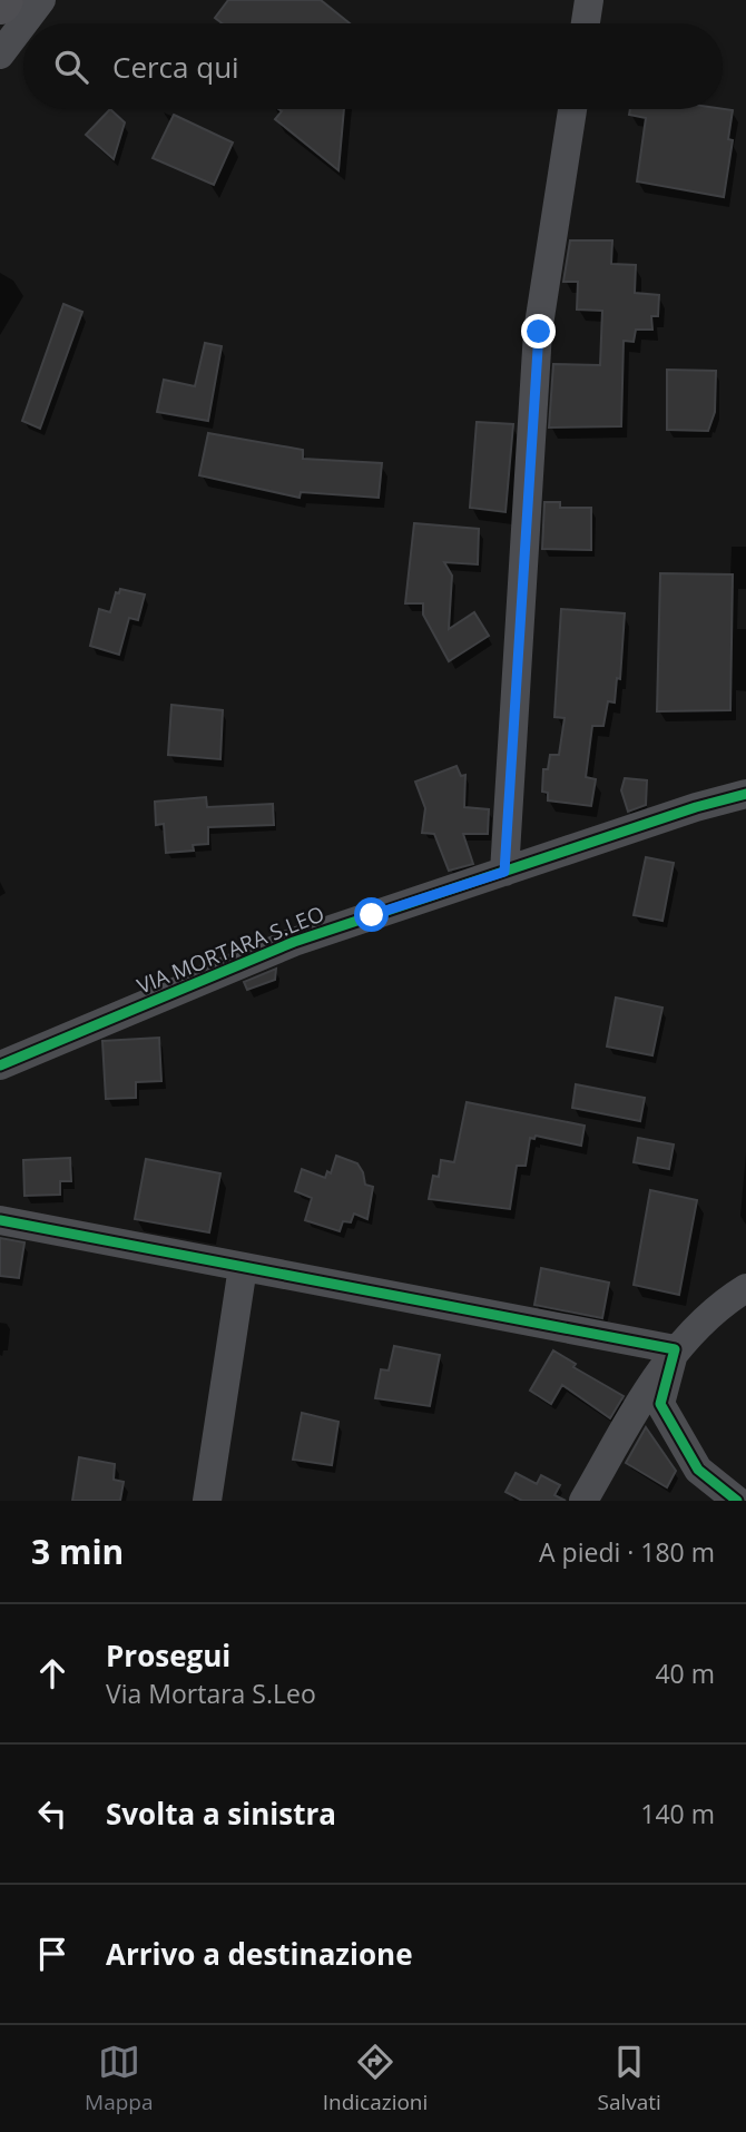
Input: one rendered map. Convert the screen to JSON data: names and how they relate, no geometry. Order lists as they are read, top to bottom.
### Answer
{
  "streets": {
    "street": ["VIA MORTARA S.LEO"]
  },
  "page": {
    "search": "Cerca qui",
    "heading": ["3 min", "A piedi · 180 m"],
    "list": [
      ["Prosegui", "Via Mortara S.Leo", "40 m"],
      ["Svolta a sinistra", "140 m"],
      "Arrivo a destinazione"
    ],
    "nav": ["Mappa", "Indicazioni", "Salvati"]
  }
}
